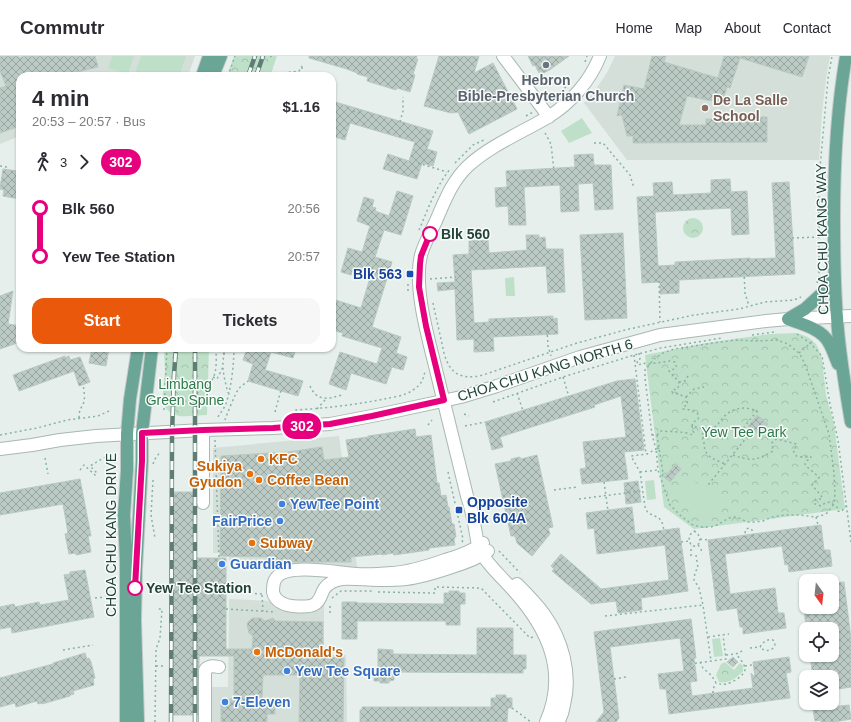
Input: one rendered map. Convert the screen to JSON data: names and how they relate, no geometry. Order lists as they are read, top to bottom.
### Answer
{
  "streets": {
    "main road": ["CHOA CHU KANG WAY", "CHOA CHU KANG DRIVE"],
    "street": ["CHOA CHU KANG NORTH 6"]
  },
  "crossings": [
    ["CHOA CHU KANG WAY", "CHOA CHU KANG NORTH 6"],
    ["CHOA CHU KANG NORTH 6", "CHOA CHU KANG DRIVE"]
  ],
  "parks": ["Limbang Green Spine", "Yew Tee Park"],
  "places": {
    "other": [
      "Hebron Bible-Presbyterian Church",
      "De La Salle School",
      "Blk 560",
      "KFC",
      "Sukiya Gyudon",
      "Coffee Bean",
      "YewTee Point",
      "FairPrice",
      "Subway",
      "Guardian",
      "Yew Tee Station",
      "McDonald's",
      "Yew Tee Square",
      "7-Eleven"
    ],
    "transit": ["Blk 563", "Opposite Blk 604A"]
  },
  "lines": ["bus line 302"],
  "north": "bottom",
  "page": {
    "header": "Commutr",
    "nav": [
      "Home",
      "Map",
      "About",
      "Contact"
    ],
    "on_map": "302",
    "heading": ["4 min", "20:53 – 20:57 · Bus", "$1.16"],
    "legs": ["3", "302"],
    "list": [
      {
        "name": "Blk 560",
        "value": "20:56"
      },
      {
        "name": "Yew Tee Station",
        "value": "20:57"
      }
    ],
    "buttons": ["Start", "Tickets"]
  }
}
